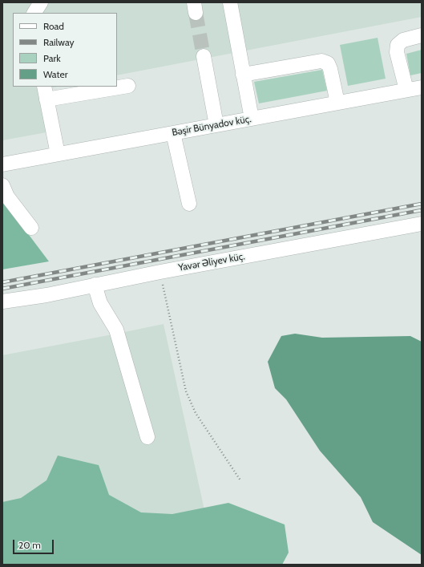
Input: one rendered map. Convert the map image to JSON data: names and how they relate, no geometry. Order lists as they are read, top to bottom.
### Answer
{
  "streets": {
    "street": ["Bəşir Bünyadov küç.", "Yavər Əliyev küç."]
  },
  "legend": [
    "Road",
    "Railway",
    "Park",
    "Water"
  ],
  "scale_bar": "20 m"
}
